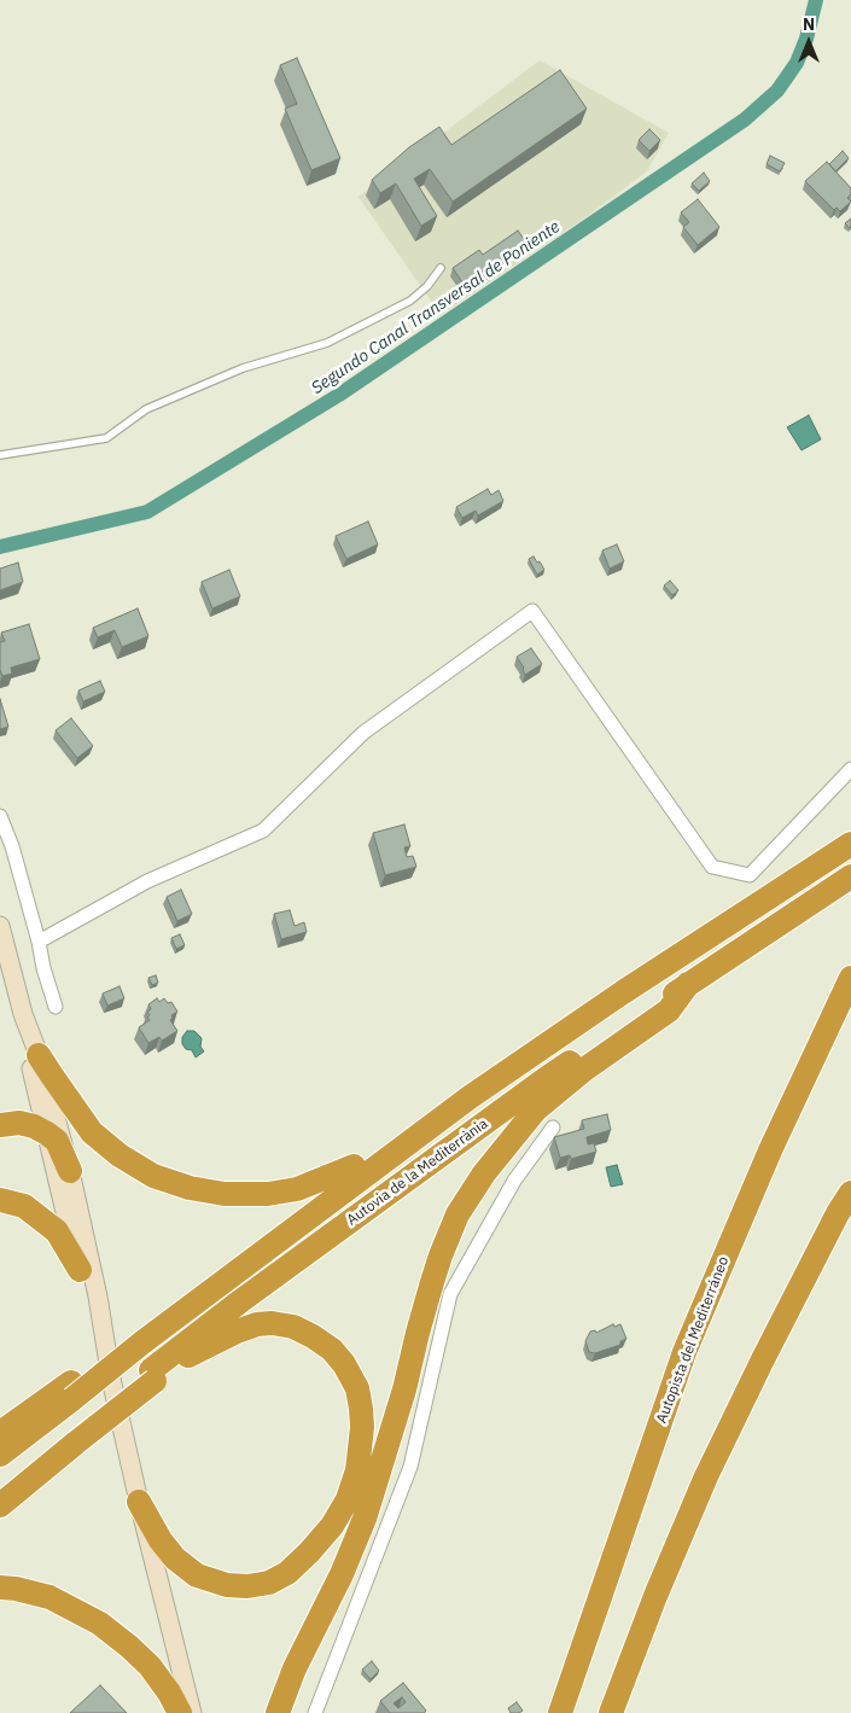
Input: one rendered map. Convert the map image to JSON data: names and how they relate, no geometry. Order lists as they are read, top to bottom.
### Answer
{
  "streets": {
    "highway": ["Autovia de la Mediterrània", "Autopista del Mediterráneo"]
  },
  "water": ["Segundo Canal Transversal de Poniente"],
  "north": "top"
}
